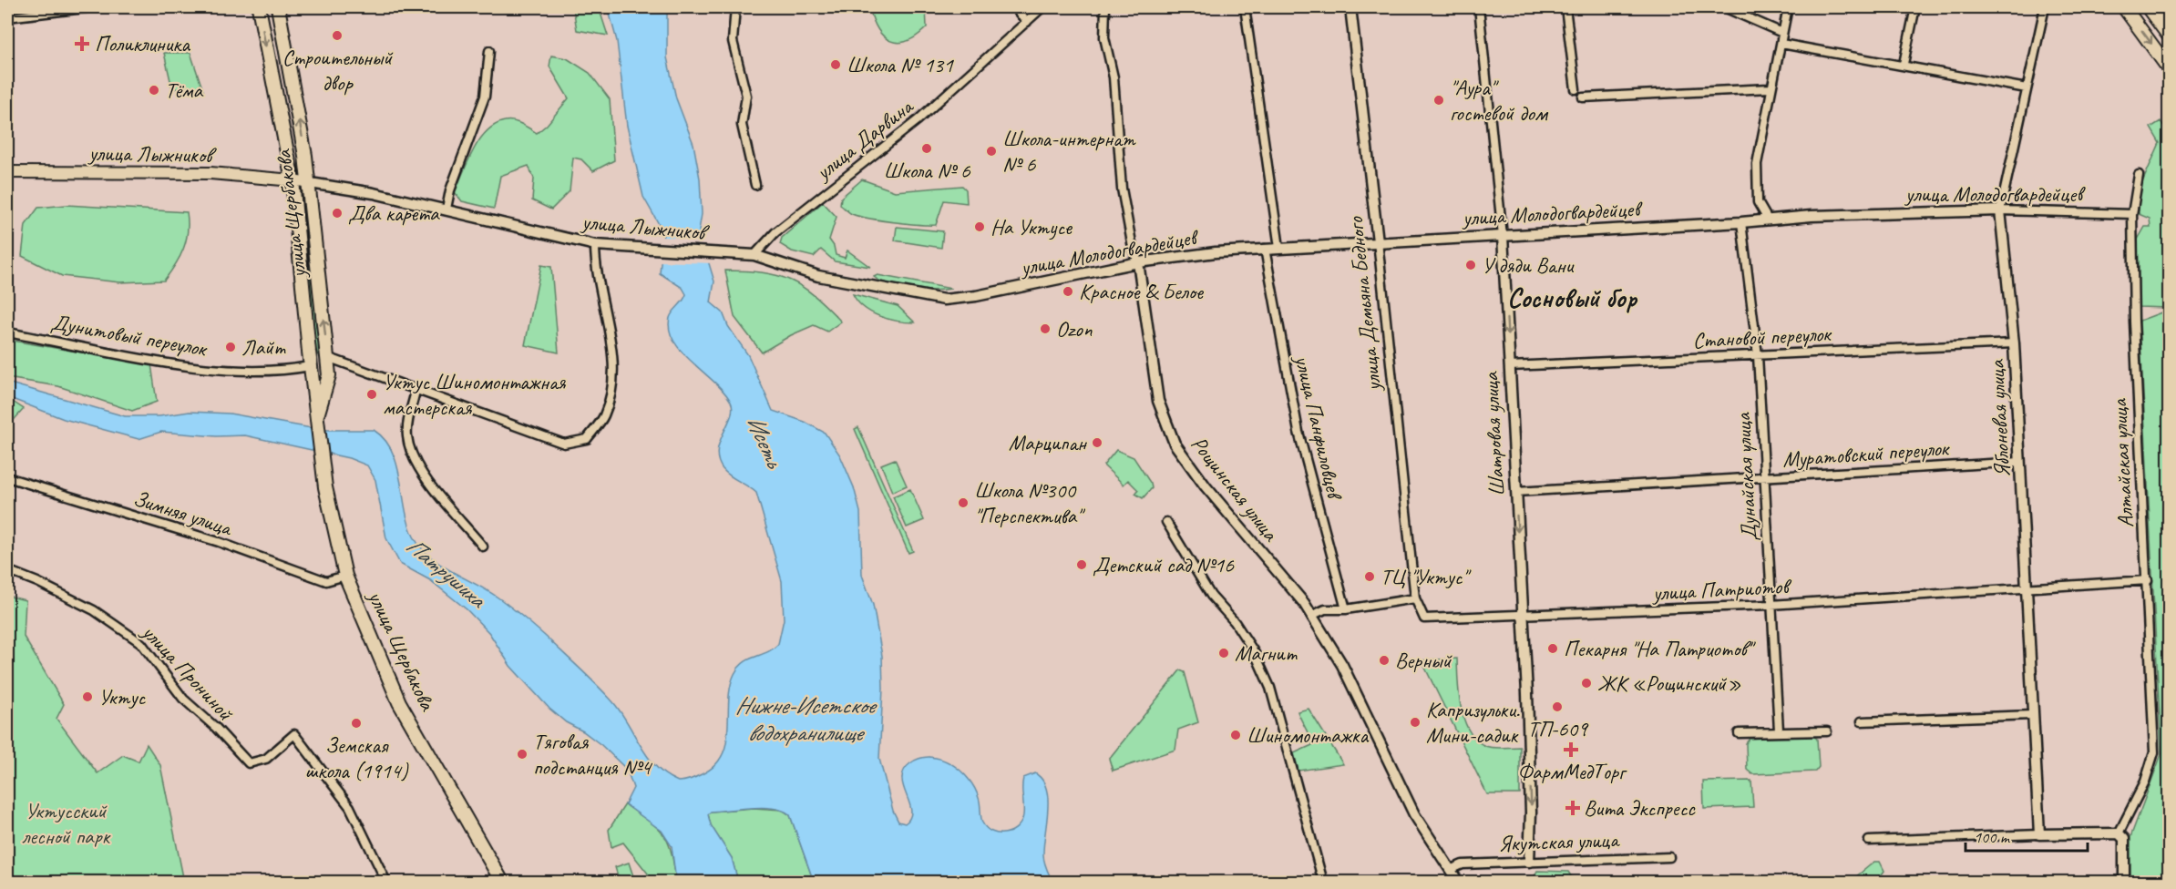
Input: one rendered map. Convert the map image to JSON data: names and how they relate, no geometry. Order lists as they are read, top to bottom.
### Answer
{
  "streets": {
    "main road": ["улица Лыжников", "улица Щербакова"],
    "street": [
      "улица Дарвина",
      "улица Молодогвардейцев",
      "улица Демьяна Бедного",
      "Дунитовый переулок",
      "Становой переулок",
      "Яблоневая улица",
      "улица Панфиловцев",
      "Шатровая улица",
      "Муратовский переулок",
      "Алтайская улица",
      "Дунайская улица",
      "Рощинская улица",
      "Зимняя улица",
      "улица Патриотов",
      "улица Прониной",
      "Якутская улица"
    ]
  },
  "crossings": [
    ["улица Дарвина", "улица Лыжников"],
    ["улица Лыжников", "улица Молодогвардейцев"],
    ["улица Лыжников", "улица Щербакова"],
    ["улица Молодогвардейцев", "улица Демьяна Бедного"],
    ["улица Молодогвардейцев", "Яблоневая улица"],
    ["улица Молодогвардейцев", "улица Панфиловцев"],
    ["улица Молодогвардейцев", "Шатровая улица"],
    ["улица Молодогвардейцев", "Алтайская улица"],
    ["улица Молодогвардейцев", "Дунайская улица"],
    ["улица Молодогвардейцев", "Рощинская улица"],
    ["улица Щербакова", "Дунитовый переулок"],
    ["улица Щербакова", "Зимняя улица"],
    ["улица Демьяна Бедного", "улица Патриотов"],
    ["Становой переулок", "Яблоневая улица"],
    ["Становой переулок", "Шатровая улица"],
    ["Становой переулок", "Дунайская улица"],
    ["Яблоневая улица", "Муратовский переулок"],
    ["Яблоневая улица", "улица Патриотов"],
    ["Шатровая улица", "Муратовский переулок"],
    ["Шатровая улица", "улица Патриотов"],
    ["Шатровая улица", "Якутская улица"],
    ["Муратовский переулок", "Дунайская улица"],
    ["Алтайская улица", "улица Патриотов"],
    ["Дунайская улица", "улица Патриотов"],
    ["Рощинская улица", "Якутская улица"]
  ],
  "one_way": ["Шатровая улица"],
  "districts": ["Сосновый бор"],
  "water": ["Исеть", "Патрушиха", "Нижне-Исетское водохранилище"],
  "parks": ["Уктусский лесной парк"],
  "places": {
    "other": [
      "Строительный двор",
      "Школа № 131",
      "Тёма",
      "\"Аура\" гостевой дом",
      "Школа № 6",
      "Школа-интернат № 6",
      "Два карета",
      "На Уктусе",
      "У дяди Вани",
      "Красное & Белое",
      "Ozon",
      "Лайт",
      "Уктус Шиномонтажная мастерская",
      "Марципан",
      "Школа №300 \"Перспектива\"",
      "Детский сад №16",
      "ТЦ \"Уктус\"",
      "Пекарня \"На Патриотов\"",
      "Магнит",
      "Верный",
      "ЖК «Рощинский»",
      "Уктус",
      "ТП-609",
      "Капризульки. Мини-садик",
      "Земская школа (1914)",
      "Шиномонтажка",
      "Тяговая подстанция №4"
    ],
    "health": ["Поликлиника", "ФармМедТорг", "Вита Экспресс"]
  },
  "scale_bar": "100 m"
}
